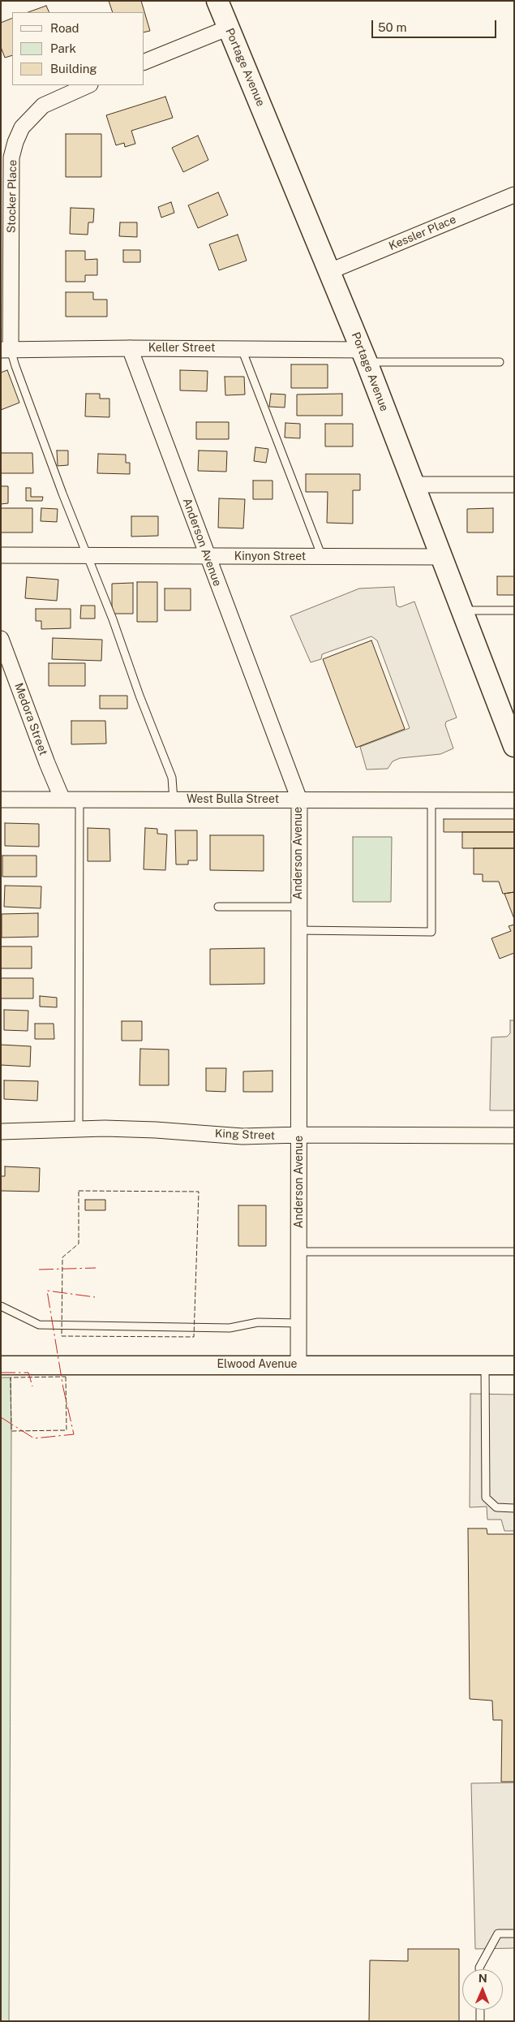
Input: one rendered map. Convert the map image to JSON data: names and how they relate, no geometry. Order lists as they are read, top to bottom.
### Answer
{
  "streets": {
    "main road": ["Portage Avenue"],
    "street": [
      "Stocker Place",
      "Kessler Place",
      "Keller Street",
      "Anderson Avenue",
      "Kinyon Street",
      "Medora Street",
      "West Bulla Street",
      "King Street",
      "Elwood Avenue"
    ]
  },
  "crossings": [
    ["Portage Avenue", "Kessler Place"],
    ["Portage Avenue", "Keller Street"],
    ["Portage Avenue", "Kinyon Street"],
    ["Stocker Place", "Keller Street"],
    ["Keller Street", "Anderson Avenue"],
    ["Anderson Avenue", "Kinyon Street"],
    ["Anderson Avenue", "West Bulla Street"],
    ["Anderson Avenue", "King Street"],
    ["Anderson Avenue", "Elwood Avenue"],
    ["Medora Street", "West Bulla Street"]
  ],
  "legend": ["Road", "Park", "Building"],
  "scale_bar": "50 m",
  "north": "top"
}
